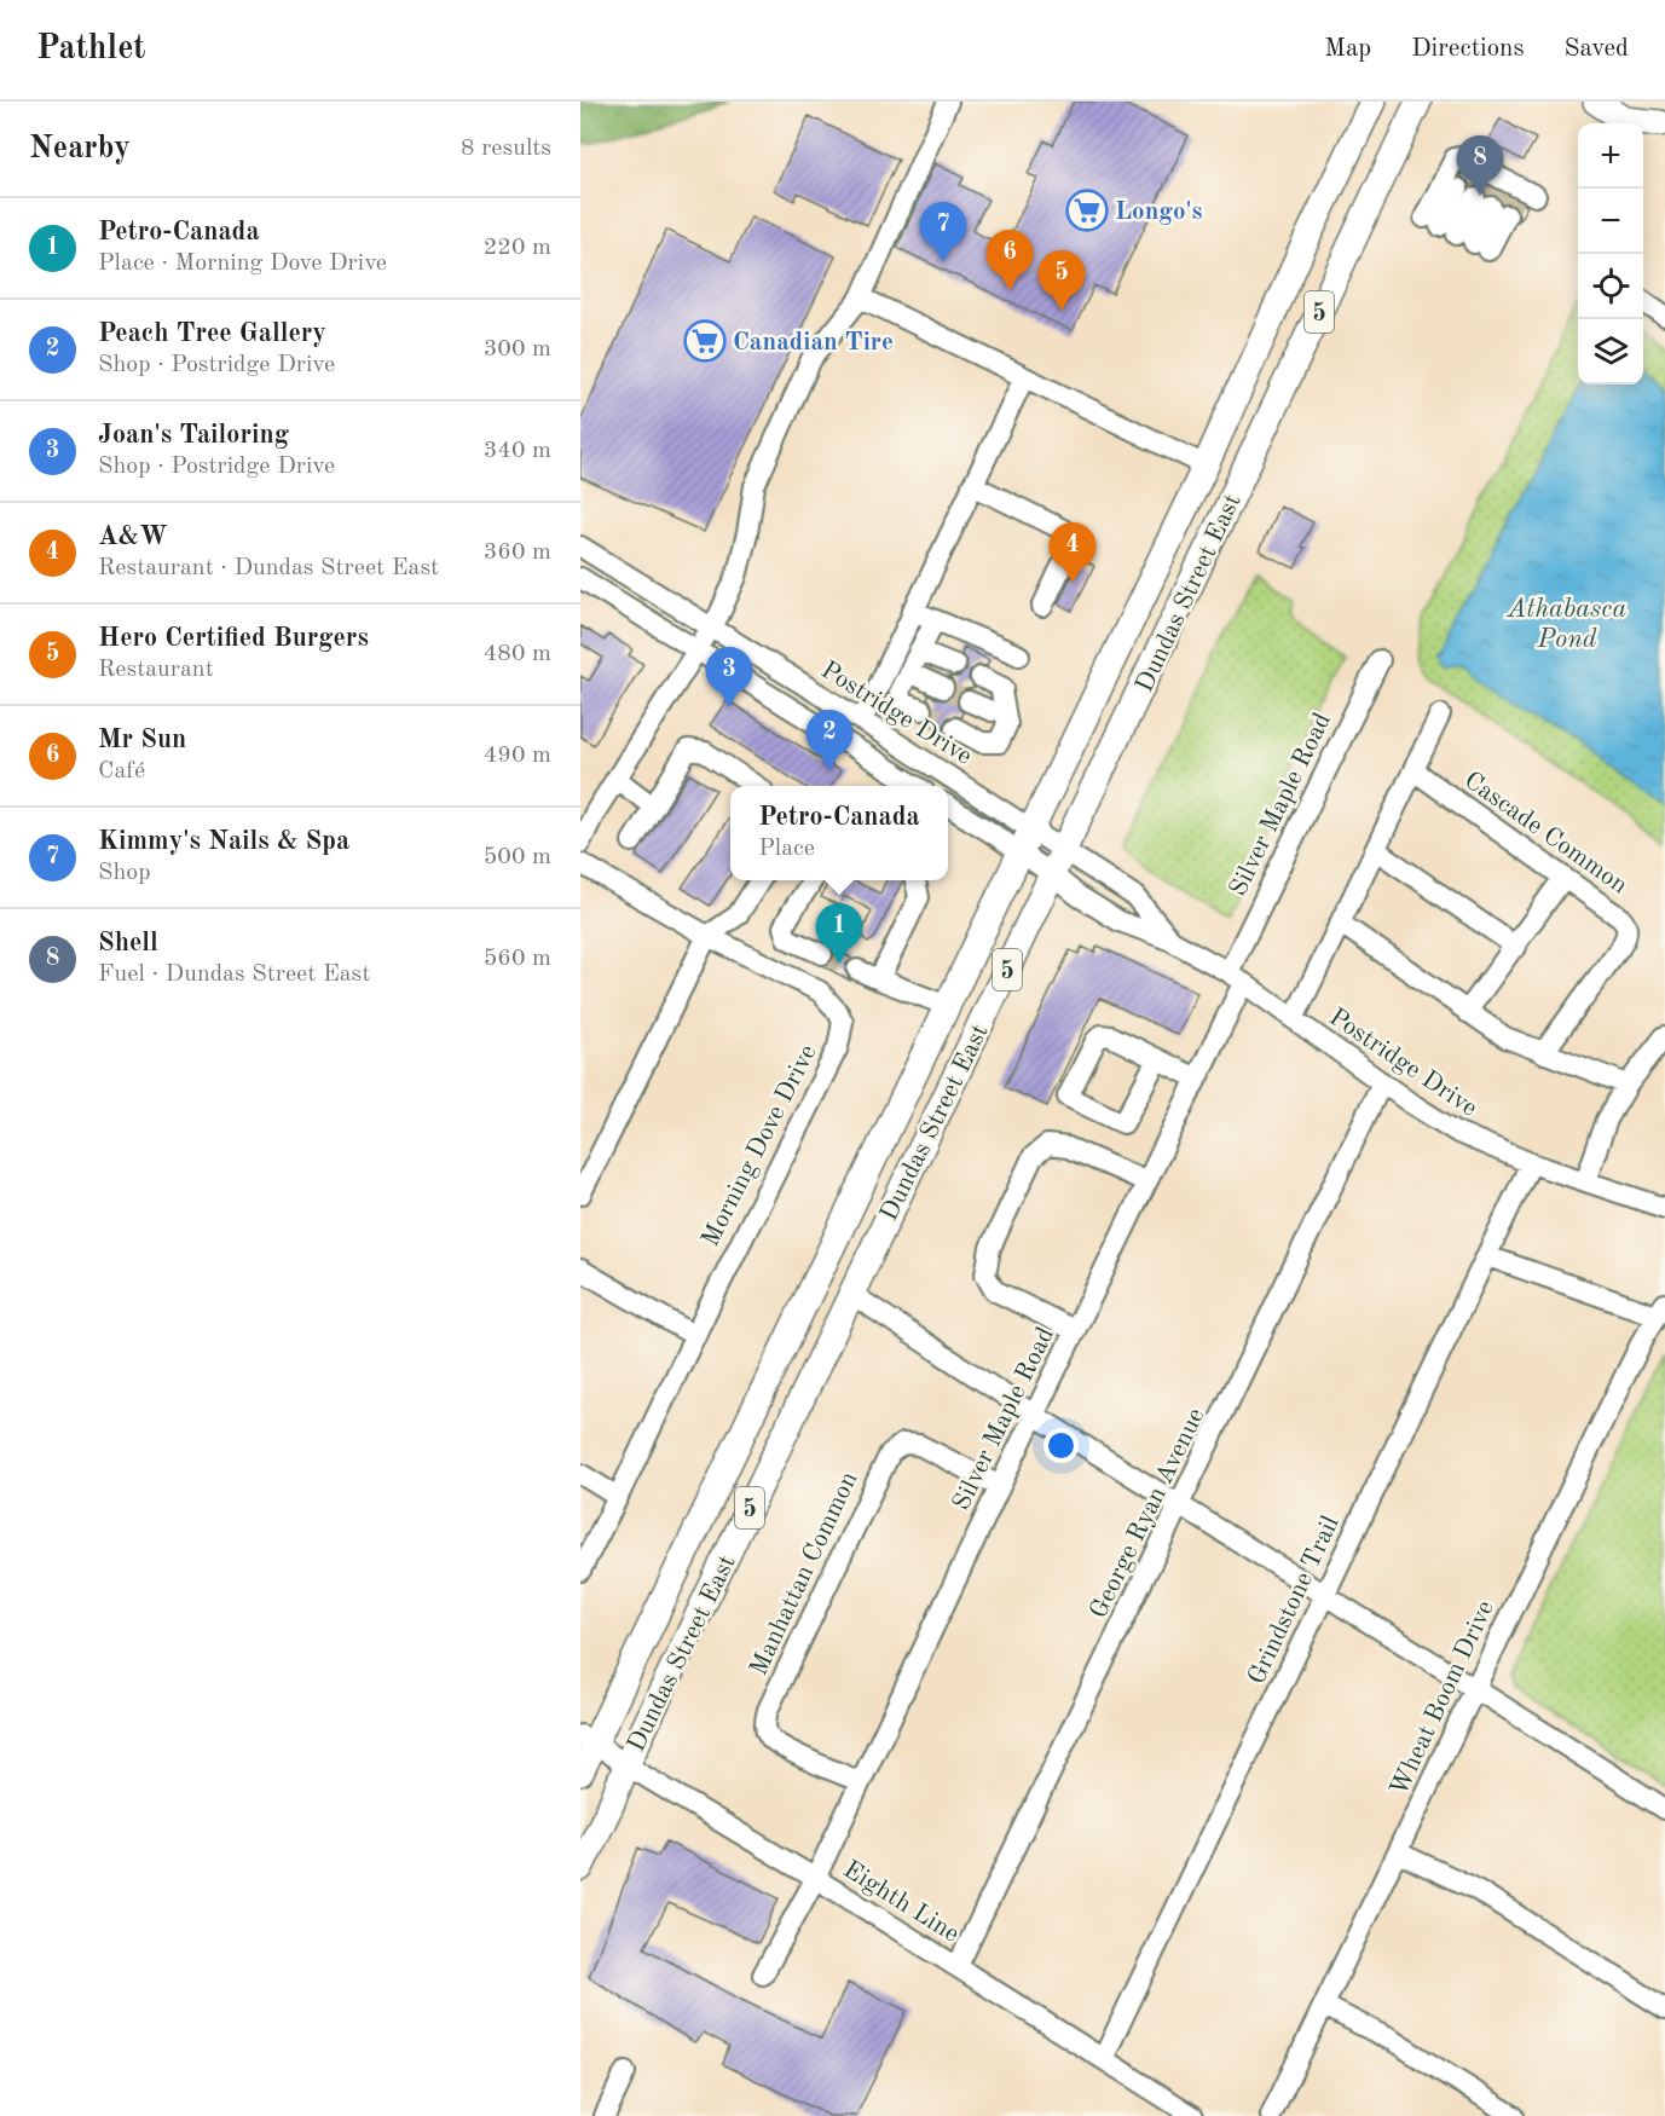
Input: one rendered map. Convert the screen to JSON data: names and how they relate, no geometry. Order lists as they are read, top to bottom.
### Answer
{
  "streets": {
    "main road": ["5", "Dundas Street East"],
    "street": [
      "Postridge Drive",
      "Silver Maple Road",
      "Cascade Common",
      "Morning Dove Drive",
      "George Ryan Avenue",
      "Manhattan Common",
      "Grindstone Trail",
      "Wheat Boom Drive",
      "Eighth Line"
    ]
  },
  "crossings": [
    ["Dundas Street East", "Postridge Drive"],
    ["Dundas Street East", "Eighth Line"],
    ["Postridge Drive", "Silver Maple Road"],
    ["Postridge Drive", "George Ryan Avenue"],
    ["Postridge Drive", "Grindstone Trail"],
    ["Silver Maple Road", "Manhattan Common"],
    ["Silver Maple Road", "Eighth Line"],
    ["George Ryan Avenue", "Eighth Line"],
    ["Grindstone Trail", "Eighth Line"]
  ],
  "water": ["Athabasca Pond"],
  "places": {
    "supermarket": ["Longo's", "Canadian Tire"]
  },
  "page": {
    "header": "Pathlet",
    "nav": ["Map", "Directions", "Saved"],
    "heading": ["Nearby", "8 results"],
    "map_buttons": ["+", "−"],
    "pins": [
      "8",
      "7",
      "6",
      "5",
      "4",
      "3",
      "2",
      "1"
    ],
    "list": [
      {
        "mark": "1",
        "name": "Petro-Canada",
        "note": "Place · Morning Dove Drive",
        "value": "220 m"
      },
      {
        "mark": "2",
        "name": "Peach Tree Gallery",
        "note": "Shop · Postridge Drive",
        "value": "300 m"
      },
      {
        "mark": "3",
        "name": "Joan's Tailoring",
        "note": "Shop · Postridge Drive",
        "value": "340 m"
      },
      {
        "mark": "4",
        "name": "A&W",
        "note": "Restaurant · Dundas Street East",
        "value": "360 m"
      },
      {
        "mark": "5",
        "name": "Hero Certified Burgers",
        "note": "Restaurant",
        "value": "480 m"
      },
      {
        "mark": "6",
        "name": "Mr Sun",
        "note": "Café",
        "value": "490 m"
      },
      {
        "mark": "7",
        "name": "Kimmy's Nails & Spa",
        "note": "Shop",
        "value": "500 m"
      },
      {
        "mark": "8",
        "name": "Shell",
        "note": "Fuel · Dundas Street East",
        "value": "560 m"
      }
    ],
    "popup": ["Petro-Canada", "Place"]
  }
}
